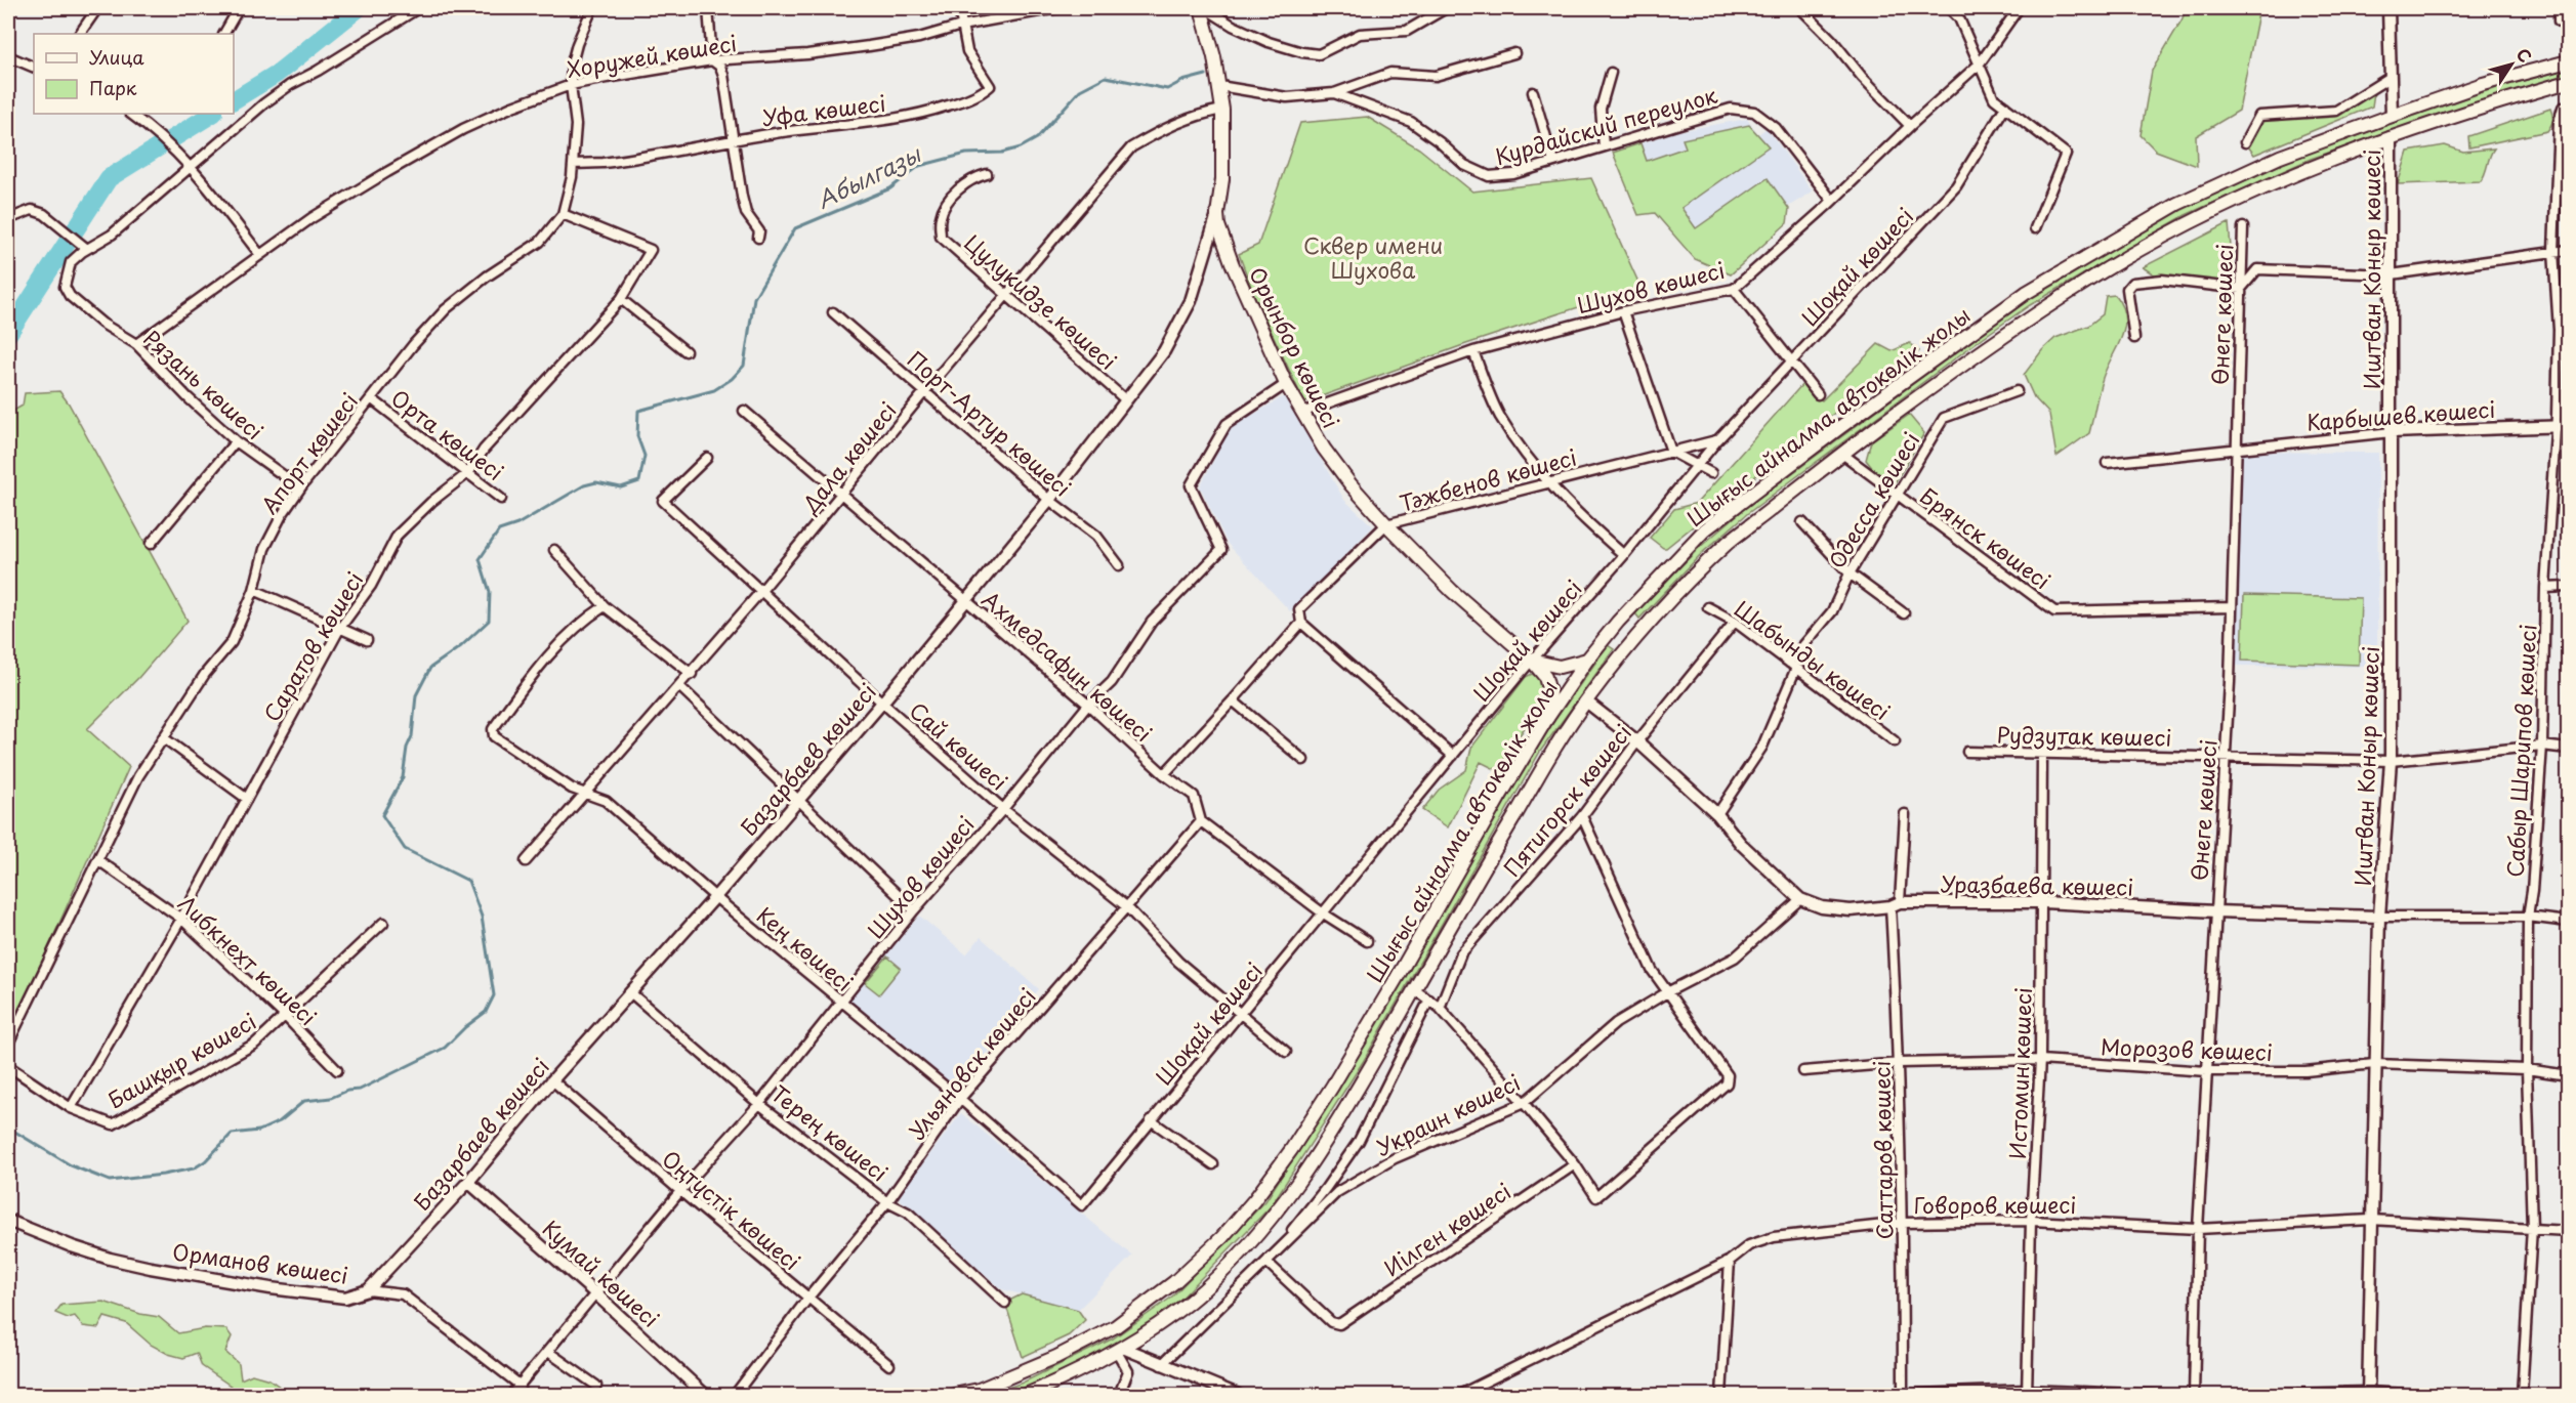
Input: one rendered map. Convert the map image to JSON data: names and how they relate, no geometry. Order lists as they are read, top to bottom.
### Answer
{
  "streets": {
    "main road": ["Орынбор көшесі", "Шығыс айналма автокөлік жолы"],
    "street": [
      "Хоружей көшесі",
      "Уфа көшесі",
      "Курдайский переулок",
      "Шоқай көшесі",
      "Иштван Коныр көшесі",
      "Шухов көшесі",
      "Цулукидзе көшесі",
      "Өнеге көшесі",
      "Рязань көшесі",
      "Карбышев көшесі",
      "Порт-Артур көшесі",
      "Орта көшесі",
      "Апорт көшесі",
      "Дала көшесі",
      "Тәжбенов көшесі",
      "Одесса көшесі",
      "Брянск көшесі",
      "Саратов көшесі",
      "Шабынды көшесі",
      "Ахмедсафин көшесі",
      "Рудзутак көшесі",
      "Сай көшесі",
      "Сабыр Шарипов көшесі",
      "Базарбаев көшесі",
      "Пятигорск көшесі",
      "Уразбаева көшесі",
      "Кең көшесі",
      "Либкнехт көшесі",
      "Морозов көшесі",
      "Башқыр көшесі",
      "Ульяновск көшесі",
      "Истомин көшесі",
      "Украин көшесі",
      "Терең көшесі",
      "Саттаров көшесі",
      "Говоров көшесі",
      "Оңтүстік көшесі",
      "Иілген көшесі",
      "Орманов көшесі",
      "Кумай көшесі"
    ]
  },
  "crossings": [
    ["Хоружей көшесі", "Уфа көшесі"],
    ["Хоружей көшесі", "Рязань көшесі"],
    ["Хоружей көшесі", "Апорт көшесі"],
    ["Уфа көшесі", "Апорт көшесі"],
    ["Курдайский переулок", "Шухов көшесі"],
    ["Шоқай көшесі", "Орынбор көшесі"],
    ["Шоқай көшесі", "Тәжбенов көшесі"],
    ["Шоқай көшесі", "Сай көшесі"],
    ["Шоқай көшесі", "Кең көшесі"],
    ["Иштван Коныр көшесі", "Карбышев көшесі"],
    ["Иштван Коныр көшесі", "Шығыс айналма автокөлік жолы"],
    ["Иштван Коныр көшесі", "Рудзутак көшесі"],
    ["Иштван Коныр көшесі", "Уразбаева көшесі"],
    ["Иштван Коныр көшесі", "Морозов көшесі"],
    ["Иштван Коныр көшесі", "Говоров көшесі"],
    ["Шухов көшесі", "Орынбор көшесі"],
    ["Шухов көшесі", "Ахмедсафин көшесі"],
    ["Шухов көшесі", "Сай көшесі"],
    ["Шухов көшесі", "Кең көшесі"],
    ["Шухов көшесі", "Терең көшесі"],
    ["Шухов көшесі", "Оңтүстік көшесі"],
    ["Шухов көшесі", "Орманов көшесі"],
    ["Шухов көшесі", "Кумай көшесі"],
    ["Цулукидзе көшесі", "Дала көшесі"],
    ["Цулукидзе көшесі", "Базарбаев көшесі"],
    ["Өнеге көшесі", "Карбышев көшесі"],
    ["Өнеге көшесі", "Брянск көшесі"],
    ["Өнеге көшесі", "Рудзутак көшесі"],
    ["Өнеге көшесі", "Уразбаева көшесі"],
    ["Өнеге көшесі", "Морозов көшесі"],
    ["Өнеге көшесі", "Говоров көшесі"],
    ["Орынбор көшесі", "Дала көшесі"],
    ["Орынбор көшесі", "Тәжбенов көшесі"],
    ["Орынбор көшесі", "Базарбаев көшесі"],
    ["Рязань көшесі", "Апорт көшесі"],
    ["Карбышев көшесі", "Сабыр Шарипов көшесі"],
    ["Шығыс айналма автокөлік жолы", "Брянск көшесі"],
    ["Шығыс айналма автокөлік жолы", "Уразбаева көшесі"],
    ["Порт-Артур көшесі", "Дала көшесі"],
    ["Порт-Артур көшесі", "Базарбаев көшесі"],
    ["Орта көшесі", "Апорт көшесі"],
    ["Орта көшесі", "Саратов көшесі"],
    ["Апорт көшесі", "Саратов көшесі"],
    ["Апорт көшесі", "Либкнехт көшесі"],
    ["Дала көшесі", "Ахмедсафин көшесі"],
    ["Дала көшесі", "Сай көшесі"],
    ["Дала көшесі", "Кең көшесі"],
    ["Одесса көшесі", "Брянск көшесі"],
    ["Одесса көшесі", "Шабынды көшесі"],
    ["Одесса көшесі", "Уразбаева көшесі"],
    ["Саратов көшесі", "Либкнехт көшесі"],
    ["Саратов көшесі", "Башқыр көшесі"],
    ["Шабынды көшесі", "Пятигорск көшесі"],
    ["Ахмедсафин көшесі", "Базарбаев көшесі"],
    ["Ахмедсафин көшесі", "Ульяновск көшесі"],
    ["Рудзутак көшесі", "Сабыр Шарипов көшесі"],
    ["Рудзутак көшесі", "Истомин көшесі"],
    ["Сай көшесі", "Базарбаев көшесі"],
    ["Сай көшесі", "Ульяновск көшесі"],
    ["Сабыр Шарипов көшесі", "Уразбаева көшесі"],
    ["Сабыр Шарипов көшесі", "Морозов көшесі"],
    ["Сабыр Шарипов көшесі", "Говоров көшесі"],
    ["Базарбаев көшесі", "Кең көшесі"],
    ["Базарбаев көшесі", "Терең көшесі"],
    ["Базарбаев көшесі", "Оңтүстік көшесі"],
    ["Базарбаев көшесі", "Орманов көшесі"],
    ["Базарбаев көшесі", "Кумай көшесі"],
    ["Пятигорск көшесі", "Уразбаева көшесі"],
    ["Уразбаева көшесі", "Истомин көшесі"],
    ["Уразбаева көшесі", "Украин көшесі"],
    ["Уразбаева көшесі", "Саттаров көшесі"],
    ["Кең көшесі", "Ульяновск көшесі"],
    ["Либкнехт көшесі", "Башқыр көшесі"],
    ["Морозов көшесі", "Истомин көшесі"],
    ["Морозов көшесі", "Саттаров көшесі"],
    ["Ульяновск көшесі", "Терең көшесі"],
    ["Ульяновск көшесі", "Оңтүстік көшесі"],
    ["Истомин көшесі", "Говоров көшесі"],
    ["Украин көшесі", "Иілген көшесі"],
    ["Саттаров көшесі", "Говоров көшесі"]
  ],
  "water": ["Абылгазы"],
  "parks": ["Сквер имени Шухова"],
  "legend": ["Улица", "Парк"],
  "north": "top right"
}
